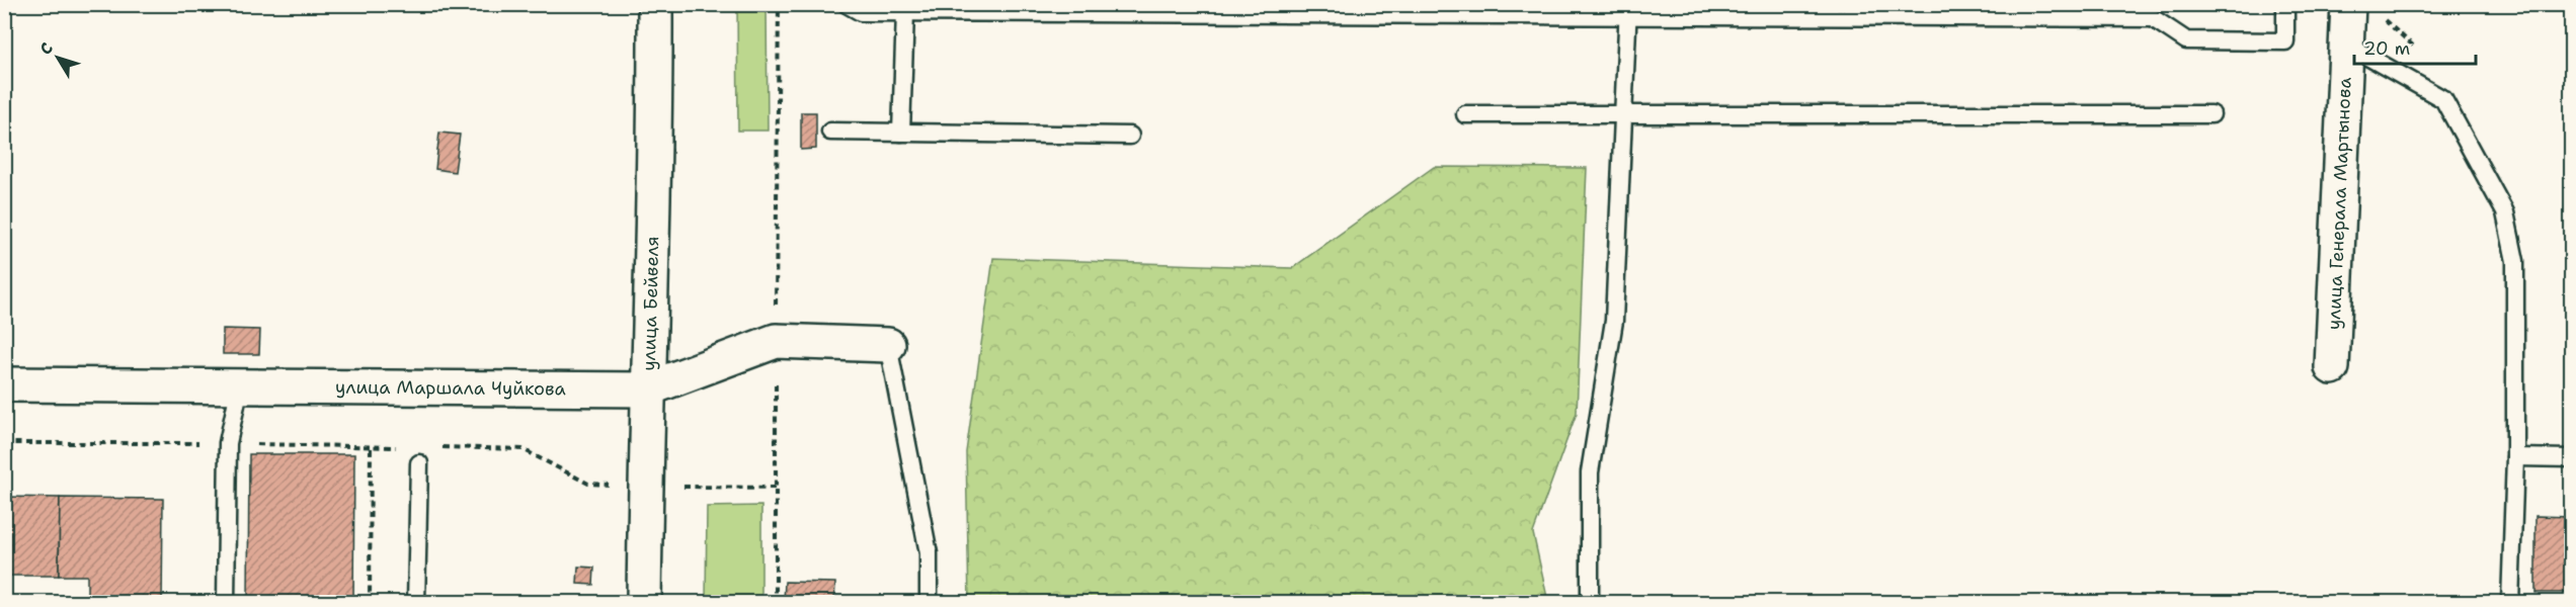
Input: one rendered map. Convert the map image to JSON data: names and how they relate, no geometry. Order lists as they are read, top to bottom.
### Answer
{
  "streets": {
    "street": ["улица Генерала Мартынова", "улица Бейвеля", "улица Маршала Чуйкова"]
  },
  "crossings": [
    ["улица Бейвеля", "улица Маршала Чуйкова"]
  ],
  "scale_bar": "20 m",
  "north": "top left"
}
